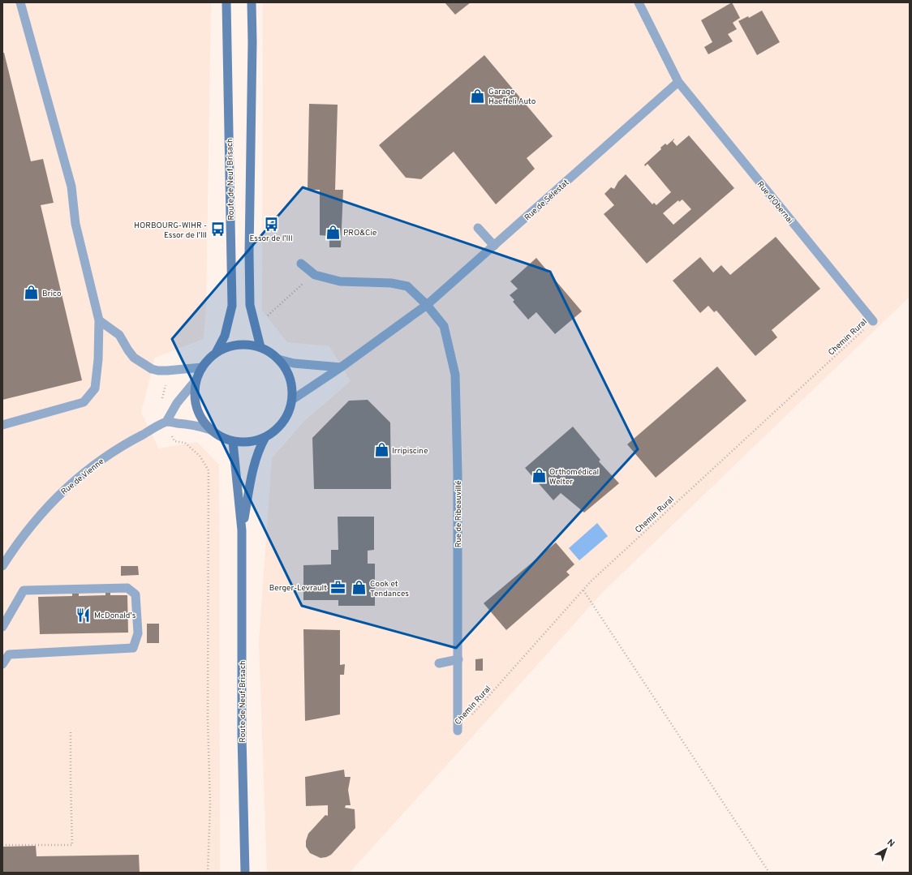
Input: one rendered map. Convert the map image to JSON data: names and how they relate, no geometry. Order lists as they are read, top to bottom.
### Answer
{
  "streets": {
    "main road": ["Route de Neuf-Brisach"],
    "street": [
      "Rue de Sélestat",
      "Rue d'Obernai",
      "Rue de Vienne",
      "Rue de Ribeauvillé"
    ],
    "path": ["Chemin Rural"]
  },
  "crossings": [
    ["Route de Neuf-Brisach", "Rue de Sélestat"],
    ["Rue de Sélestat", "Rue d'Obernai"],
    ["Rue de Sélestat", "Rue de Ribeauvillé"],
    ["Rue d'Obernai", "Chemin Rural"],
    ["Chemin Rural", "Rue de Ribeauvillé"]
  ],
  "places": {
    "shop": [
      "Garage Haeffeli Auto",
      "PRO&Cie",
      "Brico",
      "Irripiscine",
      "Orthomédical Welter",
      "Cook et Tendances"
    ],
    "bus stop": ["Essor de l'Ill", "HORBOURG-WIHR - Essor de l'Ill"],
    "office": ["Berger-Levrault"],
    "restaurant": ["McDonald's"]
  },
  "north": "top right"
}
